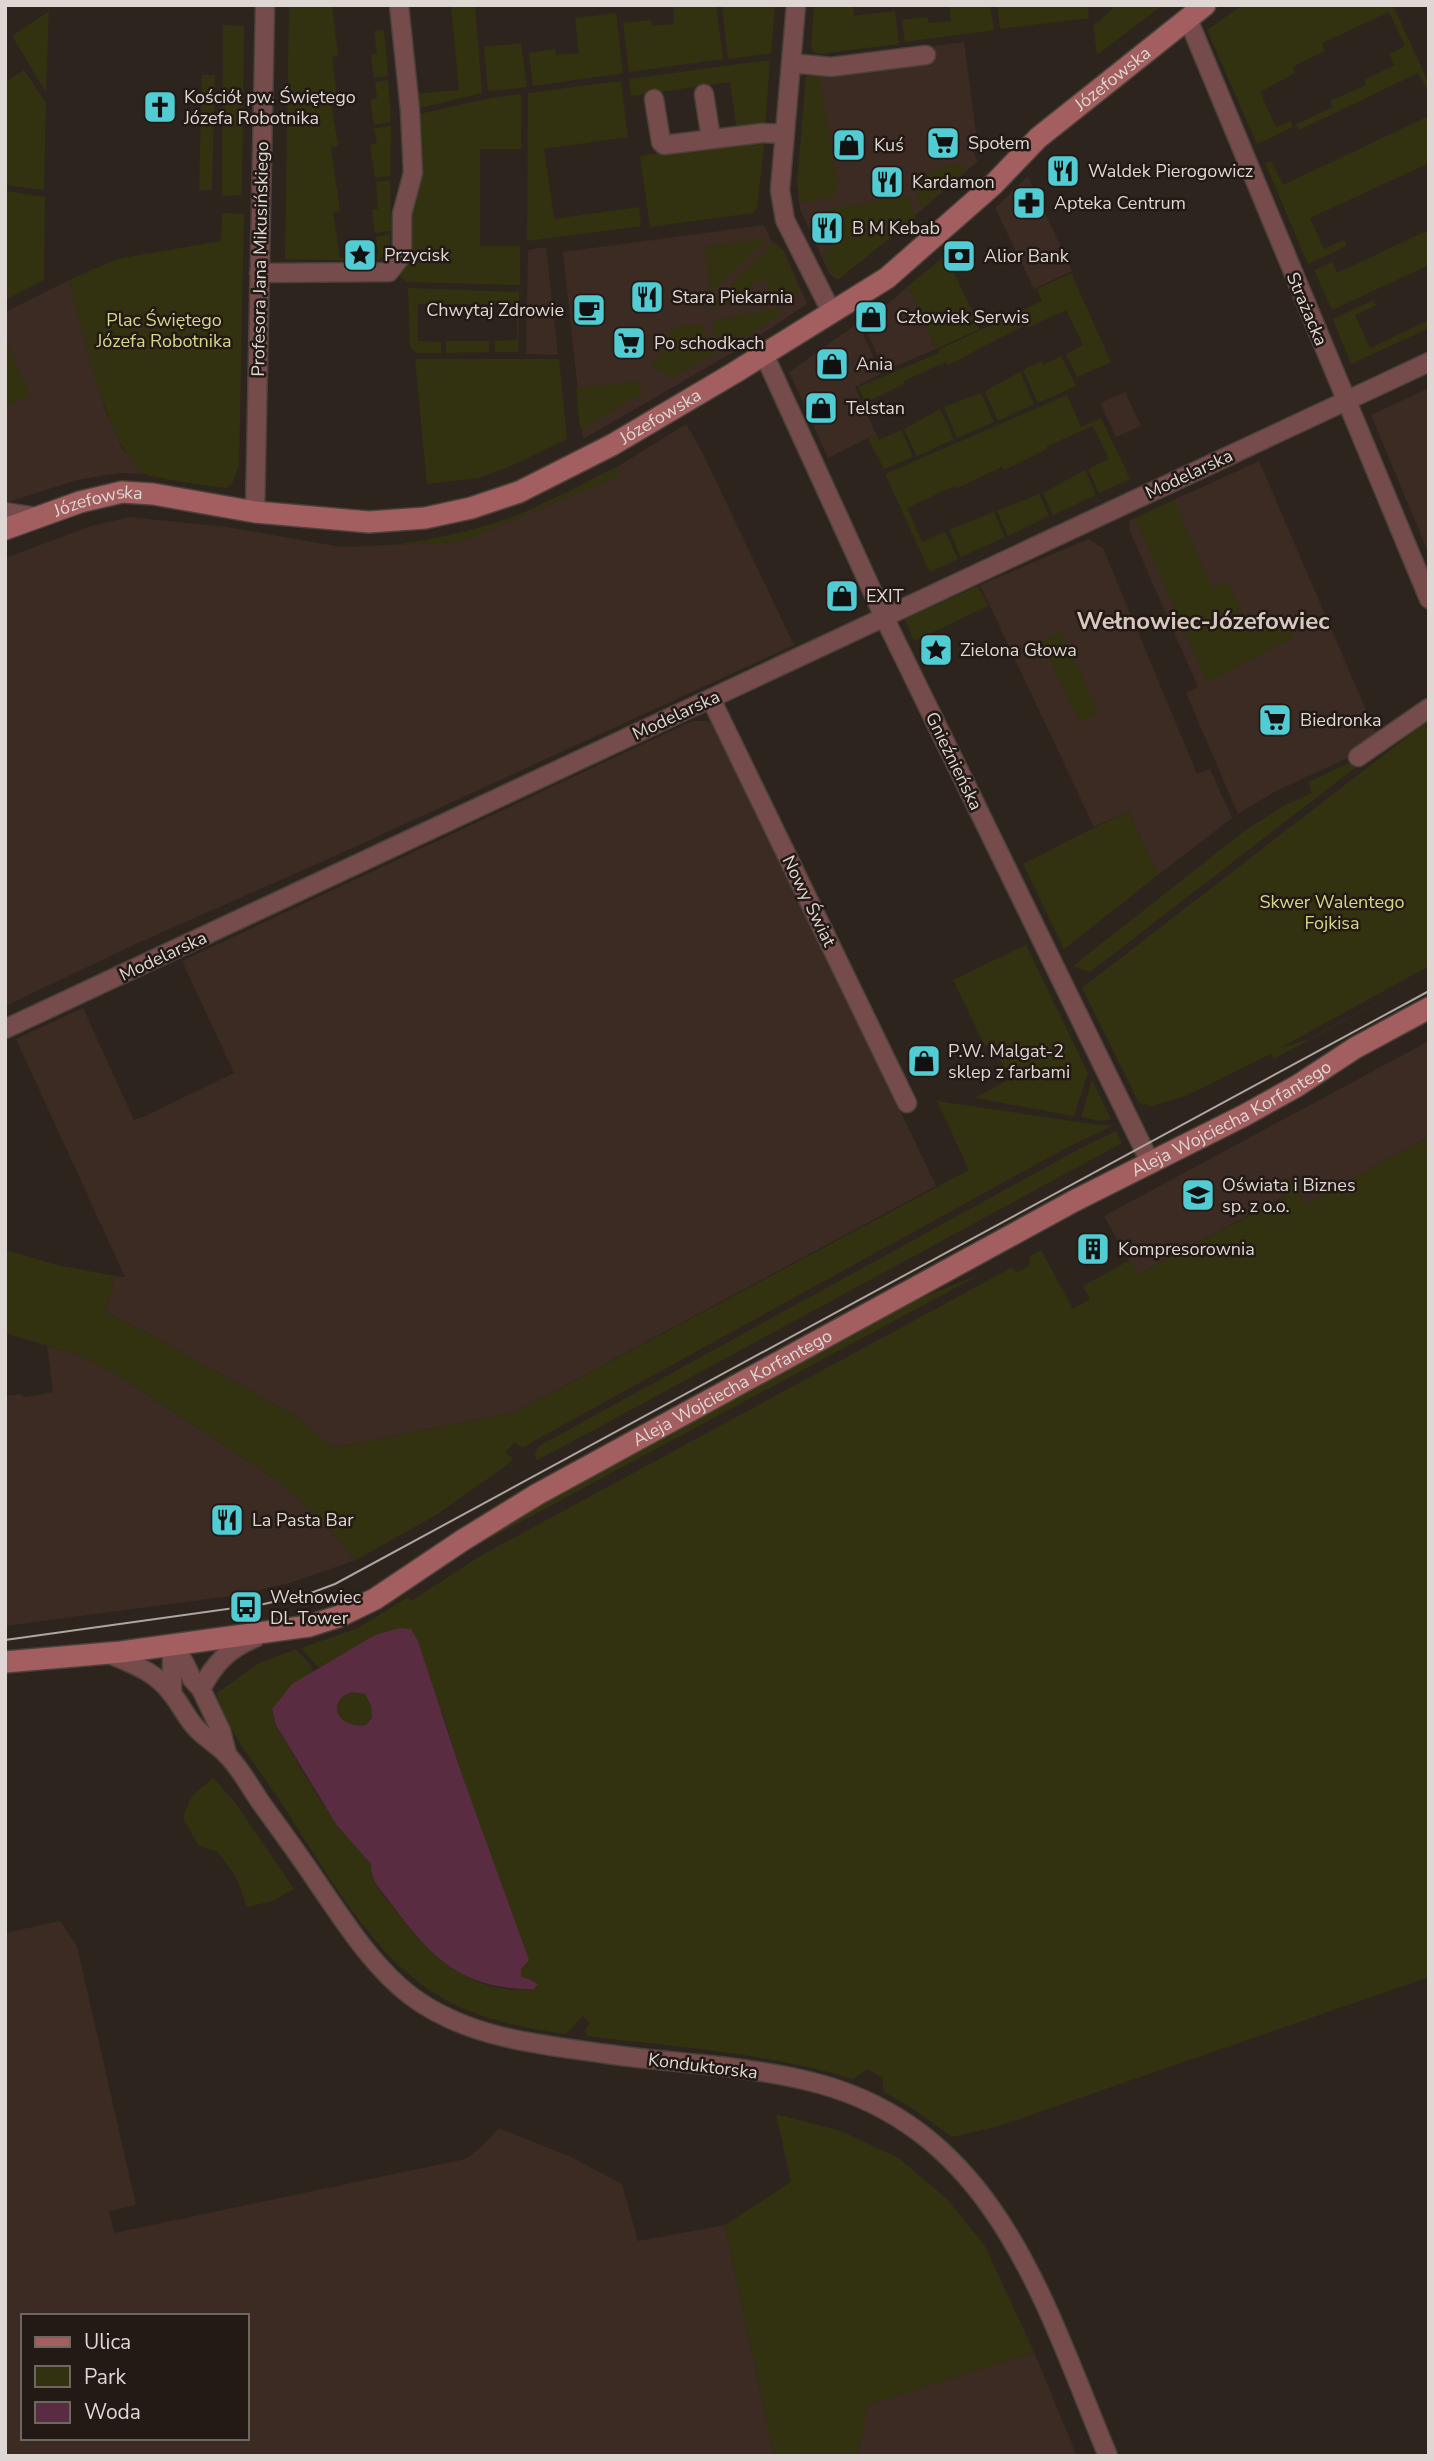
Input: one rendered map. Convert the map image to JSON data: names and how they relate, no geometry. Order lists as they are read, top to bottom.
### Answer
{
  "streets": {
    "main road": ["Józefowska", "Aleja Wojciecha Korfantego"],
    "street": [
      "Profesora Jana Mikusińskiego",
      "Strażacka",
      "Modelarska",
      "Gnieźnieńska",
      "Nowy Świat",
      "Konduktorska"
    ]
  },
  "crossings": [
    ["Józefowska", "Profesora Jana Mikusińskiego"],
    ["Józefowska", "Strażacka"],
    ["Józefowska", "Gnieźnieńska"],
    ["Strażacka", "Modelarska"],
    ["Modelarska", "Gnieźnieńska"],
    ["Modelarska", "Nowy Świat"],
    ["Gnieźnieńska", "Aleja Wojciecha Korfantego"],
    ["Aleja Wojciecha Korfantego", "Konduktorska"]
  ],
  "districts": ["Wełnowiec-Józefowiec"],
  "parks": ["Plac Świętego Józefa Robotnika", "Skwer Walentego Fojkisa"],
  "places": {
    "church": ["Kościół pw. Świętego Józefa Robotnika"],
    "supermarket": ["Społem", "Po schodkach", "Biedronka"],
    "shop": [
      "Kuś",
      "Człowiek Serwis",
      "Ania",
      "Telstan",
      "EXIT",
      "P.W. Malgat-2 sklep z farbami"
    ],
    "restaurant": [
      "Waldek Pierogowicz",
      "Kardamon",
      "B M Kebab",
      "Stara Piekarnia",
      "La Pasta Bar"
    ],
    "pharmacy": ["Apteka Centrum"],
    "place": ["Przycisk", "Zielona Głowa"],
    "bank": ["Alior Bank"],
    "cafe": ["Chwytaj Zdrowie"],
    "school or university": ["Oświata i Biznes sp. z o.o."],
    "building": ["Kompresorownia"],
    "bus stop": ["Wełnowiec DL Tower"]
  },
  "legend": ["Ulica", "Park", "Woda"]
}
